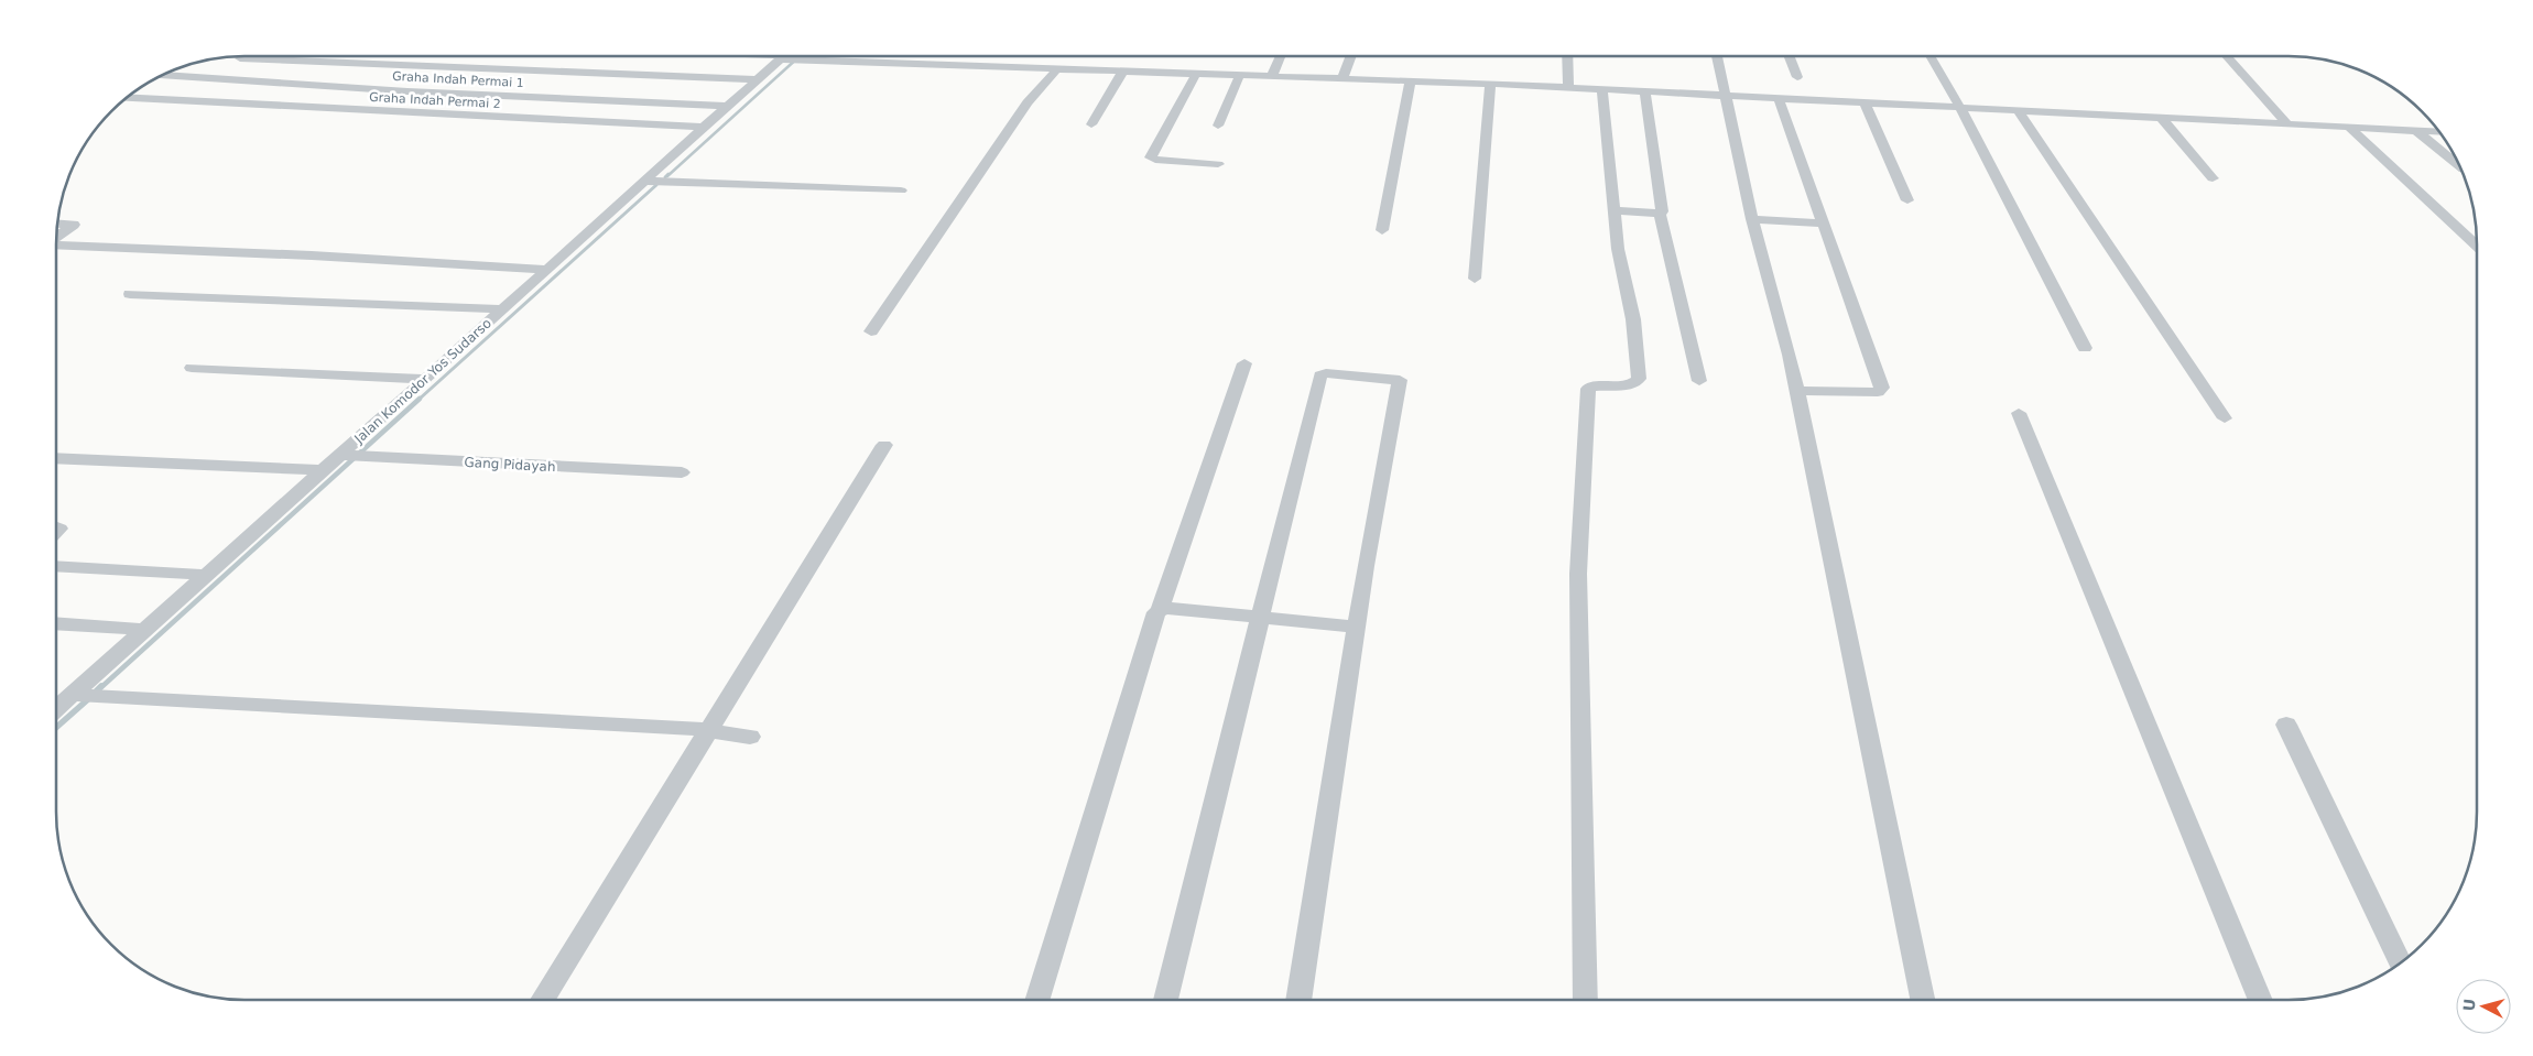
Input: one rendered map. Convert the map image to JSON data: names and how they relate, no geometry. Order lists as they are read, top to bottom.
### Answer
{
  "streets": {
    "street": [
      "Graha Indah Permai 1",
      "Graha Indah Permai 2",
      "Jalan Komodor Yos Sudarso",
      "Gang Pidayah"
    ]
  },
  "crossings": [
    ["Graha Indah Permai 1", "Jalan Komodor Yos Sudarso"],
    ["Graha Indah Permai 2", "Jalan Komodor Yos Sudarso"],
    ["Jalan Komodor Yos Sudarso", "Gang Pidayah"]
  ],
  "north": "left"
}
